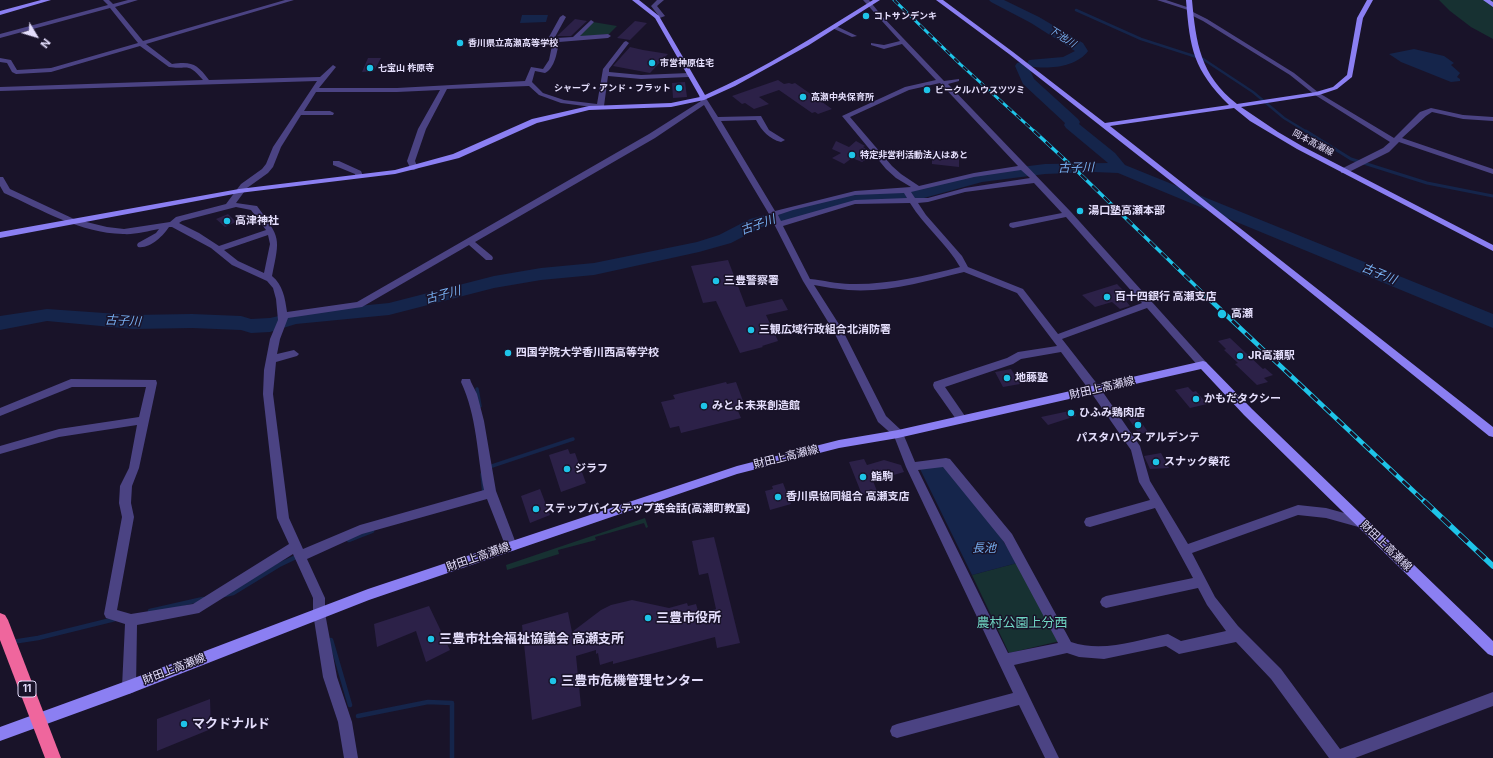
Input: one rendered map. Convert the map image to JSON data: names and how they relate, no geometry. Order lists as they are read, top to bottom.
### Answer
{
  "streets": {
    "highway": ["11"],
    "street": ["岡本高瀬線", "財田上高瀬線"]
  },
  "crossings": [
    ["財田上高瀬線", "11"]
  ],
  "water": ["下池川", "古子川", "長池"],
  "parks": ["農村公園上分西"],
  "places": [
    "コトサンデンキ",
    "香川県立高瀬高等学校",
    "市営神原住宅",
    "七宝山 柞原寺",
    "シャープ・アンド・フラット",
    "ビークルハウスツツミ",
    "高瀬中央保育所",
    "特定非営利活動法人はあと",
    "湯口塾高瀬本部",
    "高津神社",
    "三豊警察署",
    "百十四銀行 高瀬支店",
    "高瀬",
    "三観広域行政組合北消防署",
    "四国学院大学香川西高等学校",
    "JR高瀬駅",
    "地藤塾",
    "かもだタクシー",
    "みとよ未来創造館",
    "ひふみ鶏肉店",
    "パスタハウス アルデンテ",
    "スナック榮花",
    "ジラフ",
    "鮨駒",
    "香川県協同組合 高瀬支店",
    "ステップバイステップ英会話(高瀬町教室)",
    "三豊市役所",
    "三豊市社会福祉協議会 高瀬支所",
    "三豊市危機管理センター",
    "マクドナルド"
  ],
  "north": "bottom right"
}
